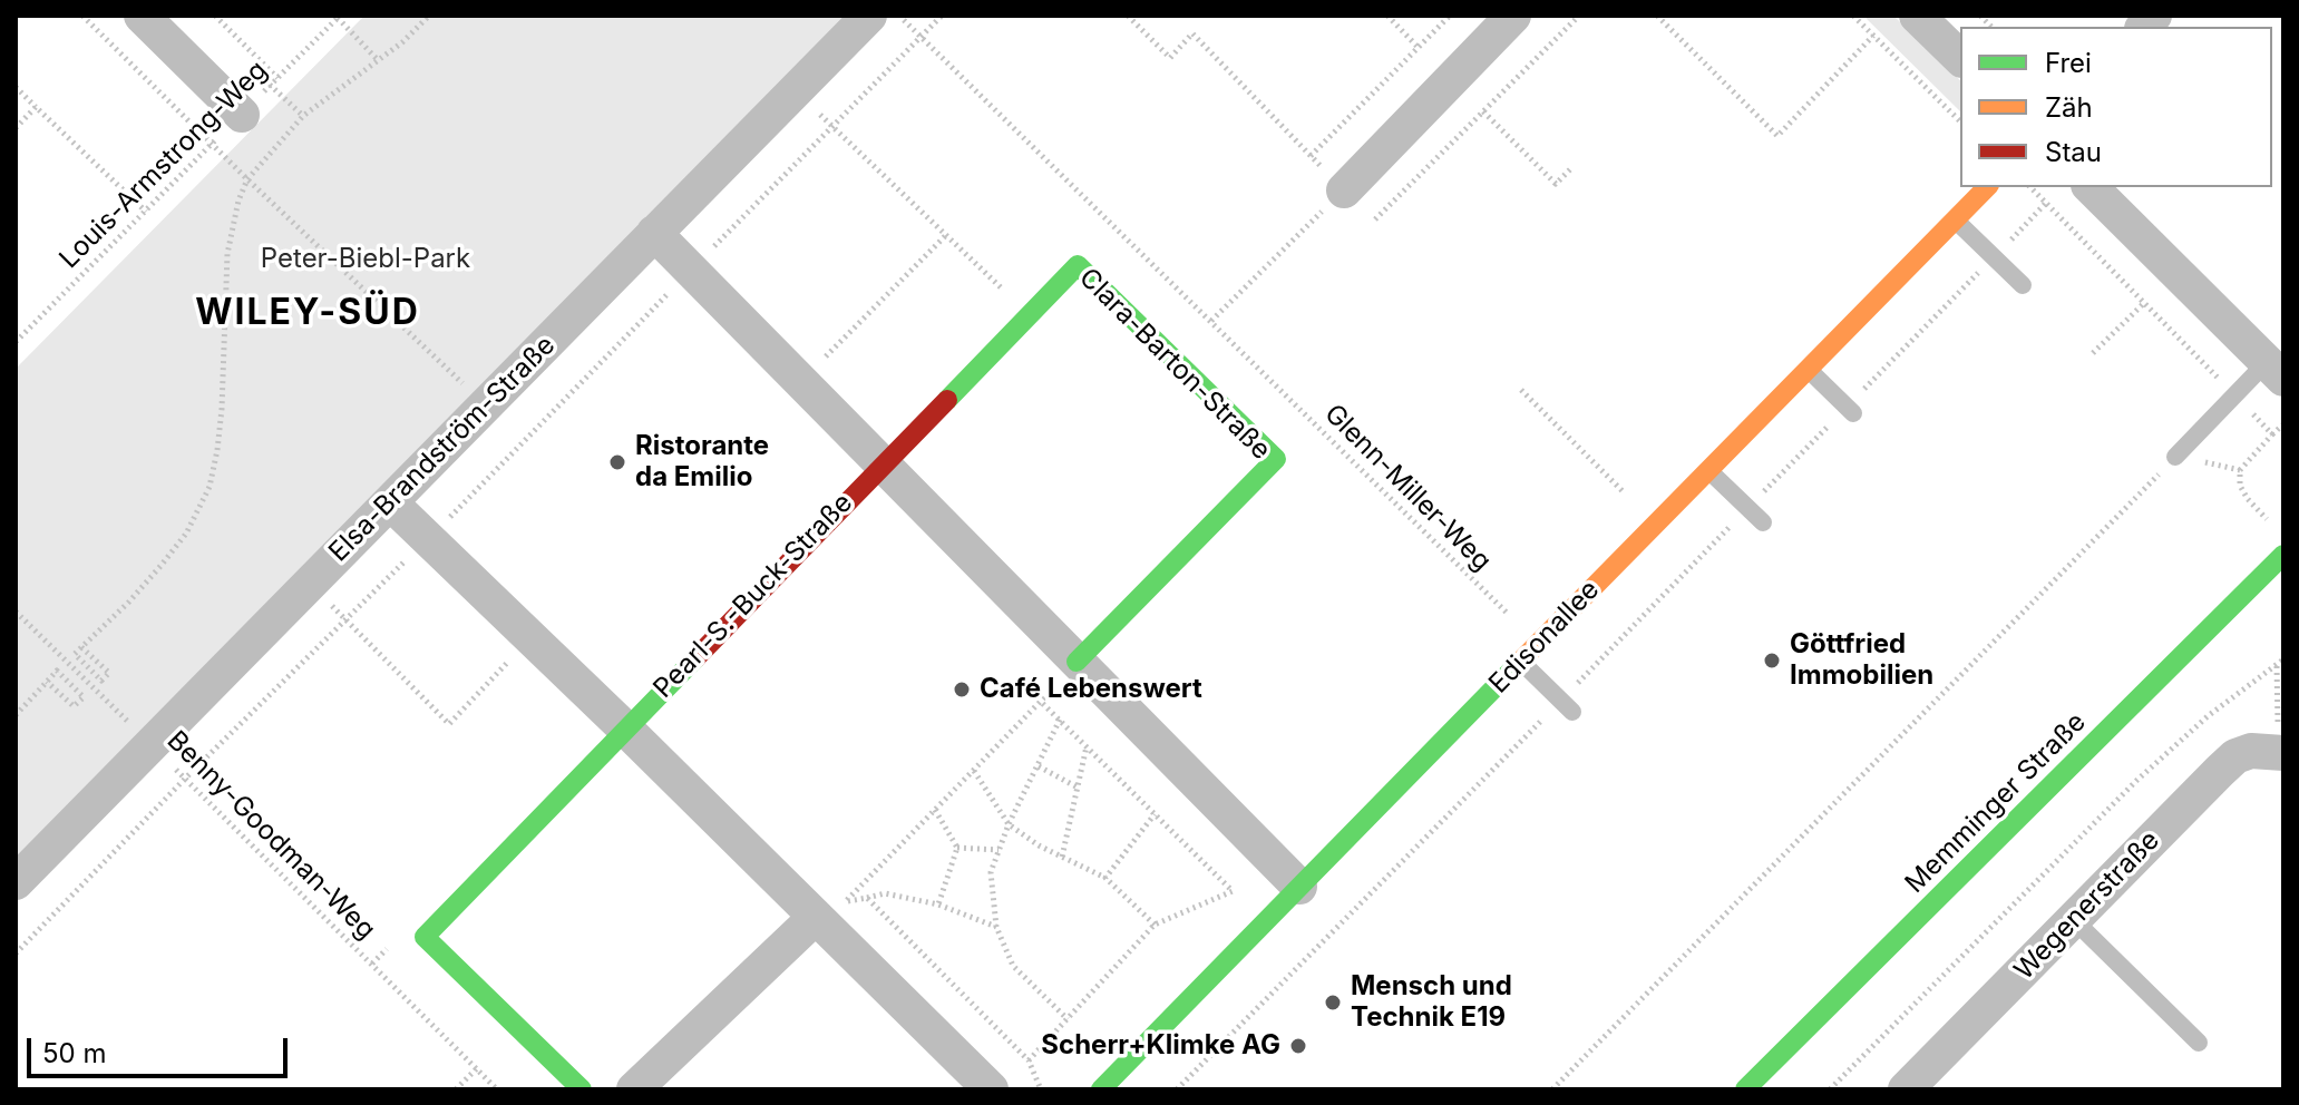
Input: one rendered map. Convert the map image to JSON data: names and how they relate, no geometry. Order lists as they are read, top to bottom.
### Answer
{
  "streets": {
    "street": [
      "Clara-Barton-Straße",
      "Elsa-Brandström-Straße",
      "Pearl-S.-Buck-Straße",
      "Edisonallee",
      "Memminger Straße",
      "Wegenerstraße"
    ],
    "path": ["Louis-Armstrong-Weg", "Glenn-Miller-Weg", "Benny-Goodman-Weg"]
  },
  "crossings": [
    ["Clara-Barton-Straße", "Pearl-S.-Buck-Straße"],
    ["Elsa-Brandström-Straße", "Benny-Goodman-Weg"],
    ["Glenn-Miller-Weg", "Edisonallee"]
  ],
  "districts": ["WILEY-SÜD"],
  "parks": ["Peter-Biebl-Park"],
  "places": [
    "Ristorante da Emilio",
    "Göttfried Immobilien",
    "Café Lebenswert",
    "Mensch und Technik E19",
    "Scherr+Klimke AG"
  ],
  "legend": ["Frei", "Zäh", "Stau"],
  "scale_bar": "50 m"
}
